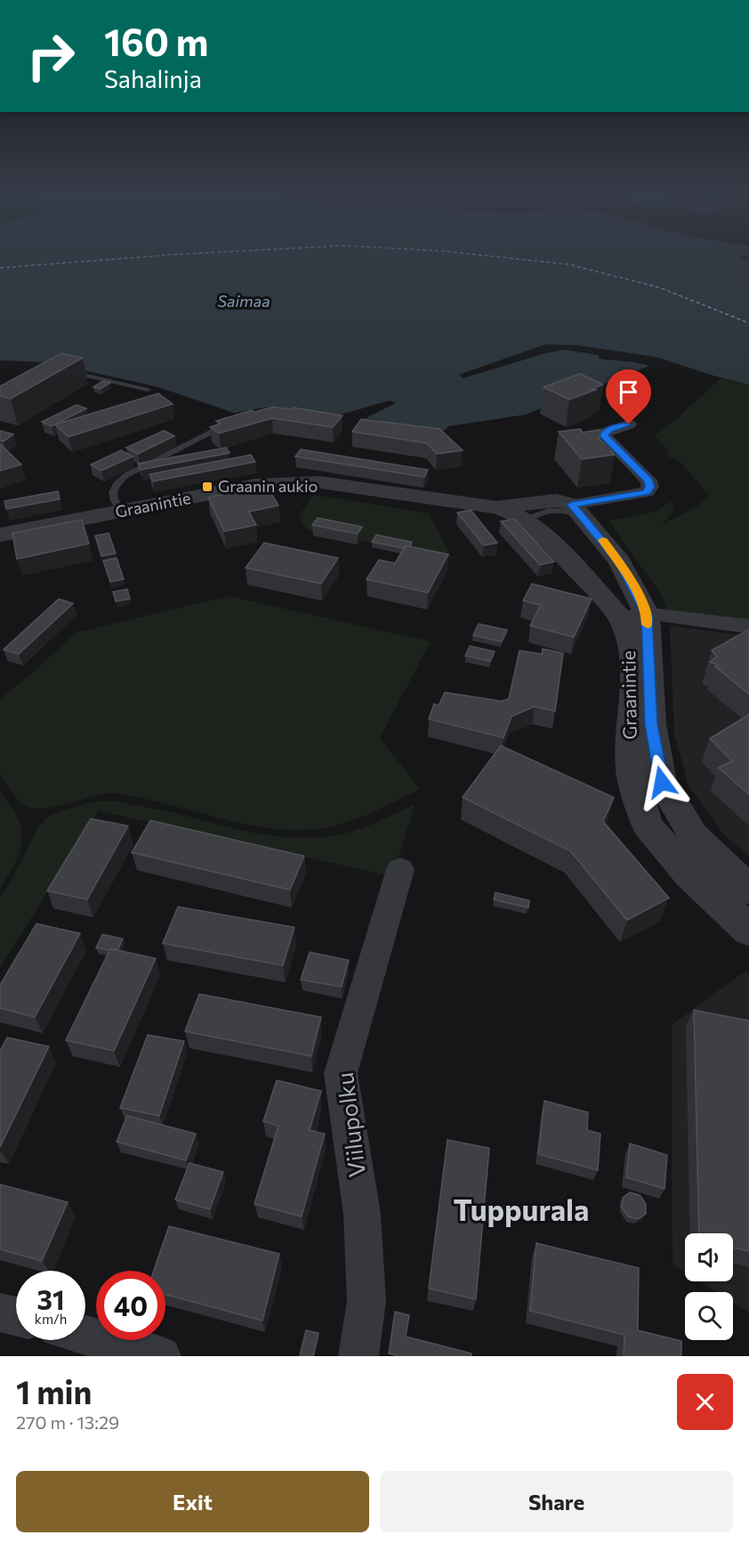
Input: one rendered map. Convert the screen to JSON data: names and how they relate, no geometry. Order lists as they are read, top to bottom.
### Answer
{
  "streets": {
    "street": ["Graanintie", "Viilupolku"]
  },
  "districts": ["Tuppurala"],
  "water": ["Saimaa"],
  "places": {
    "transit": ["Graanin aukio"]
  },
  "page": {
    "turn": ["160 m", "Sahalinja"],
    "speed": "31 km/h",
    "limit": "40",
    "heading": ["1 min", "270 m · 13:29"],
    "buttons": ["Exit", "Share"]
  }
}
